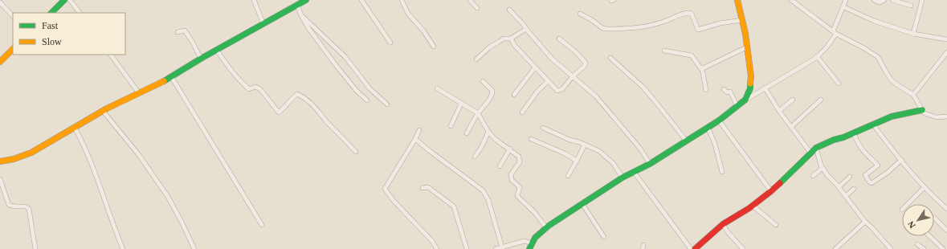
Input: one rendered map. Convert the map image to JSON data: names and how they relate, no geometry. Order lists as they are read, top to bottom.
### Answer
{
  "legend": ["Fast", "Slow"],
  "north": "bottom left"
}
